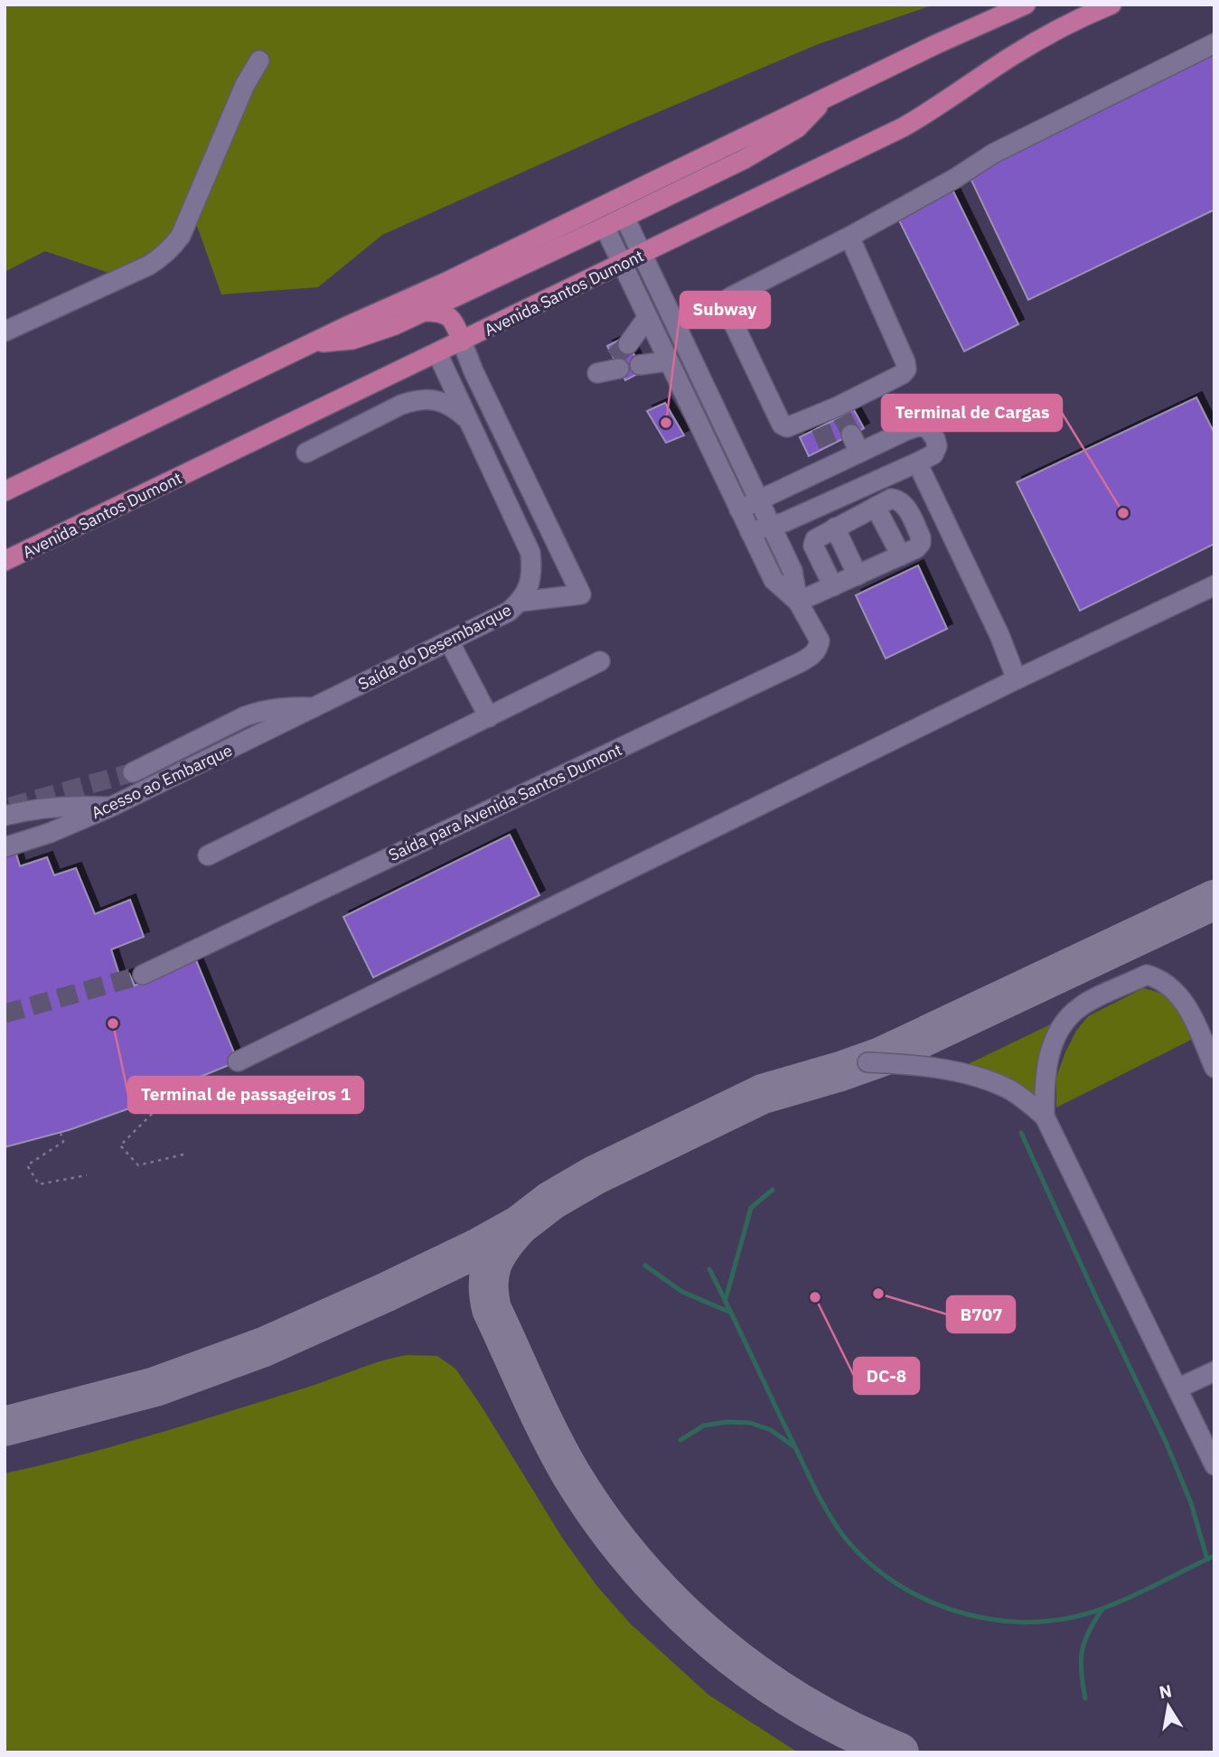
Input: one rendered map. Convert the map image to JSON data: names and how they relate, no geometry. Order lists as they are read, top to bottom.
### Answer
{
  "streets": {
    "main road": ["Avenida Santos Dumont"],
    "street": ["Saída do Desembarque", "Acesso ao Embarque", "Saída para Avenida Santos Dumont"]
  },
  "crossings": [
    ["Avenida Santos Dumont", "Saída do Desembarque"],
    ["Saída do Desembarque", "Acesso ao Embarque"]
  ],
  "places": [
    "Subway",
    "Terminal de Cargas",
    "Terminal de passageiros 1",
    "B707",
    "DC-8"
  ],
  "north": "top"
}
